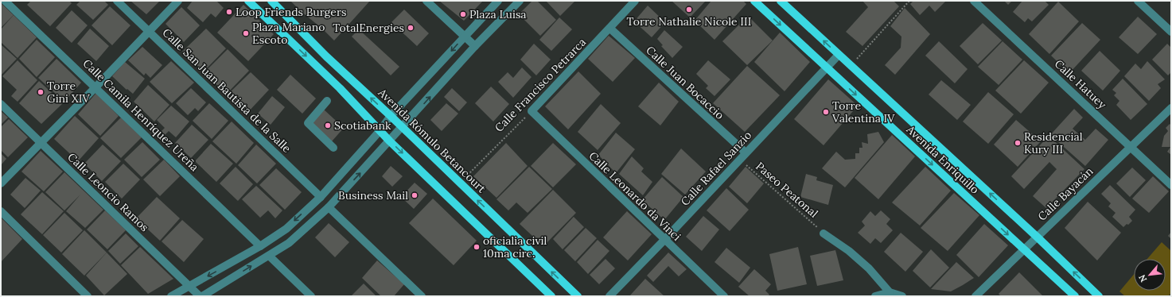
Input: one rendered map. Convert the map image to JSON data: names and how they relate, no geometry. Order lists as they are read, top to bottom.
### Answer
{
  "streets": {
    "main road": ["Avenida Rómulo Betancourt", "Avenida Enriquillo"],
    "street": [
      "Calle Juan Bocaccio",
      "Calle Hatuey",
      "Calle Francisco Petrarca",
      "Calle San Juan Bautista de la Salle",
      "Calle Camila Henríquez Ureña",
      "Calle Rafael Sanzio",
      "Calle Leoncio Ramos",
      "Calle Bayacán",
      "Calle Leonardo da Vinci"
    ],
    "path": ["Paseo Peatonal"]
  },
  "crossings": [
    ["Calle Juan Bocaccio", "Calle Francisco Petrarca"],
    ["Calle Juan Bocaccio", "Calle Rafael Sanzio"],
    ["Calle Hatuey", "Calle Bayacán"],
    ["Calle Francisco Petrarca", "Avenida Rómulo Betancourt"],
    ["Calle Francisco Petrarca", "Calle Leonardo da Vinci"],
    ["Avenida Enriquillo", "Calle Rafael Sanzio"],
    ["Avenida Enriquillo", "Calle Bayacán"],
    ["Calle Rafael Sanzio", "Paseo Peatonal"],
    ["Calle Rafael Sanzio", "Calle Leonardo da Vinci"]
  ],
  "places": [
    "Torre Nathalie Nicole III",
    "Loop Friends Burgers",
    "Plaza Luisa",
    "TotalEnergies",
    "Plaza Mariano Escoto",
    "Torre Gini XIV",
    "Torre Valentina IV",
    "Scotiabank",
    "Residencial Kury III",
    "Business Mail",
    "oficialia civil 10ma circ."
  ],
  "north": "bottom left"
}
